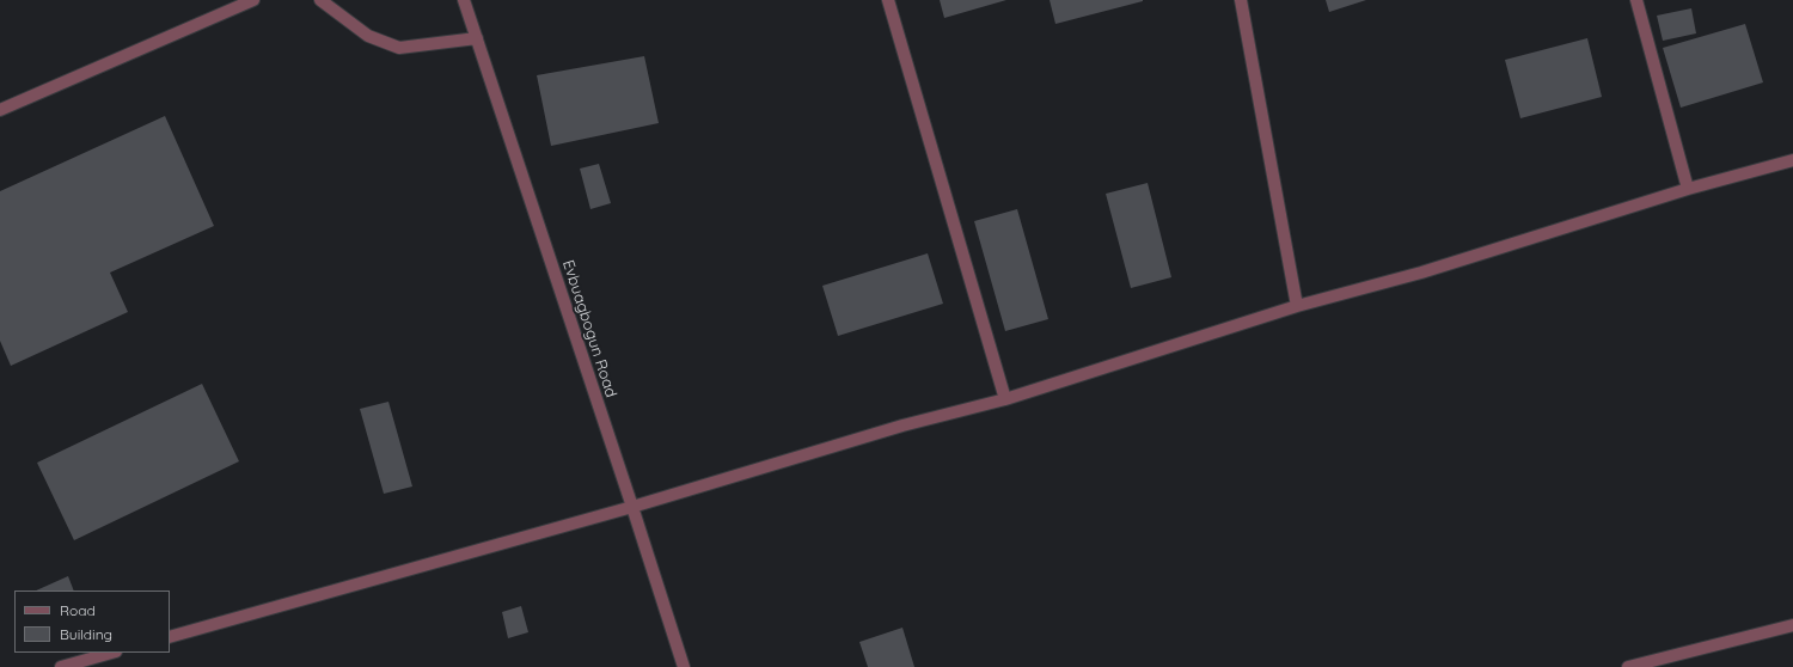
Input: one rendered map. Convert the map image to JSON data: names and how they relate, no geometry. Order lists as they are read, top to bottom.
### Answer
{
  "streets": {
    "street": ["Evbuagbogun Road"]
  },
  "legend": ["Road", "Building"]
}
